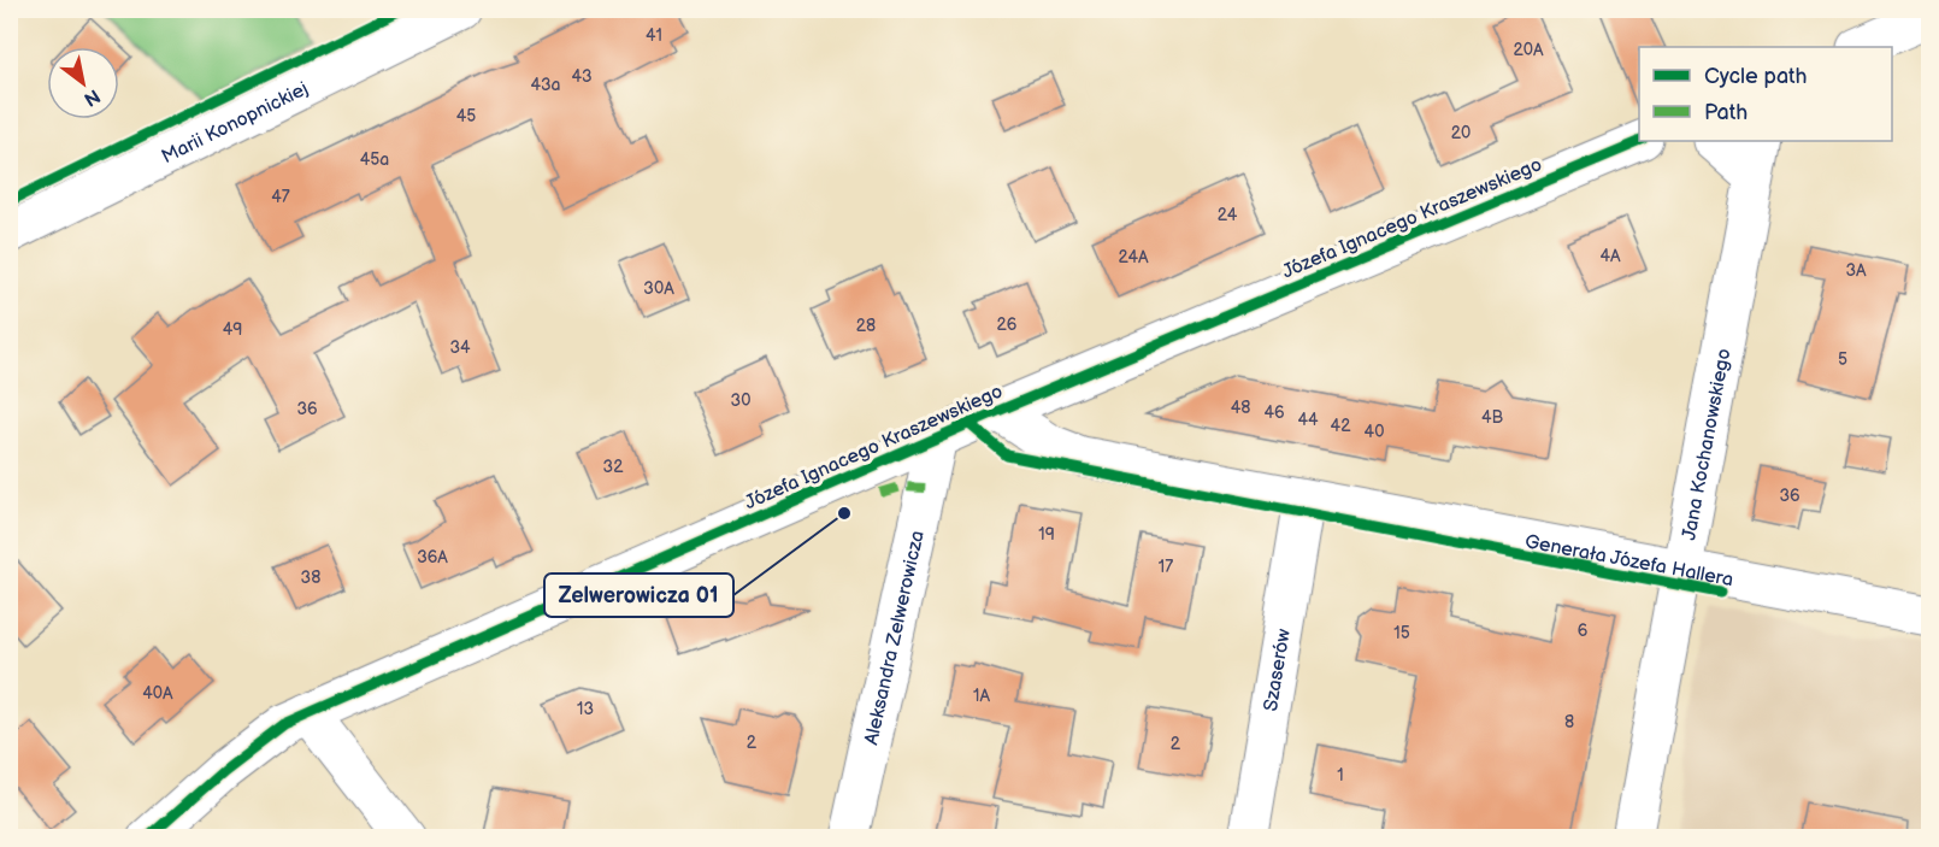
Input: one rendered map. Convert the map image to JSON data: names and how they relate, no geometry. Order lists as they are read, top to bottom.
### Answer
{
  "streets": {
    "street": [
      "Marii Konopnickiej",
      "Józefa Ignacego Kraszewskiego",
      "Jana Kochanowskiego",
      "Generała Józefa Hallera",
      "Aleksandra Zelwerowicza",
      "Szaserów"
    ]
  },
  "crossings": [
    ["Józefa Ignacego Kraszewskiego", "Generała Józefa Hallera"],
    ["Józefa Ignacego Kraszewskiego", "Aleksandra Zelwerowicza"],
    ["Jana Kochanowskiego", "Generała Józefa Hallera"],
    ["Generała Józefa Hallera", "Szaserów"]
  ],
  "places": ["Zelwerowicza 01"],
  "house_numbers": [
    "41",
    "20A",
    "43",
    "43a",
    "45",
    "20",
    "45a",
    "47",
    "24",
    "4A",
    "24A",
    "3A",
    "30A",
    "26",
    "28",
    "49",
    "34",
    "5",
    "30",
    "48",
    "36",
    "46",
    "4B",
    "44",
    "42",
    "40",
    "32",
    "36",
    "19",
    "36A",
    "17",
    "38",
    "6",
    "15",
    "40A",
    "1A",
    "13",
    "8",
    "2",
    "2",
    "1"
  ],
  "legend": ["Cycle path", "Path"],
  "north": "bottom right"
}
